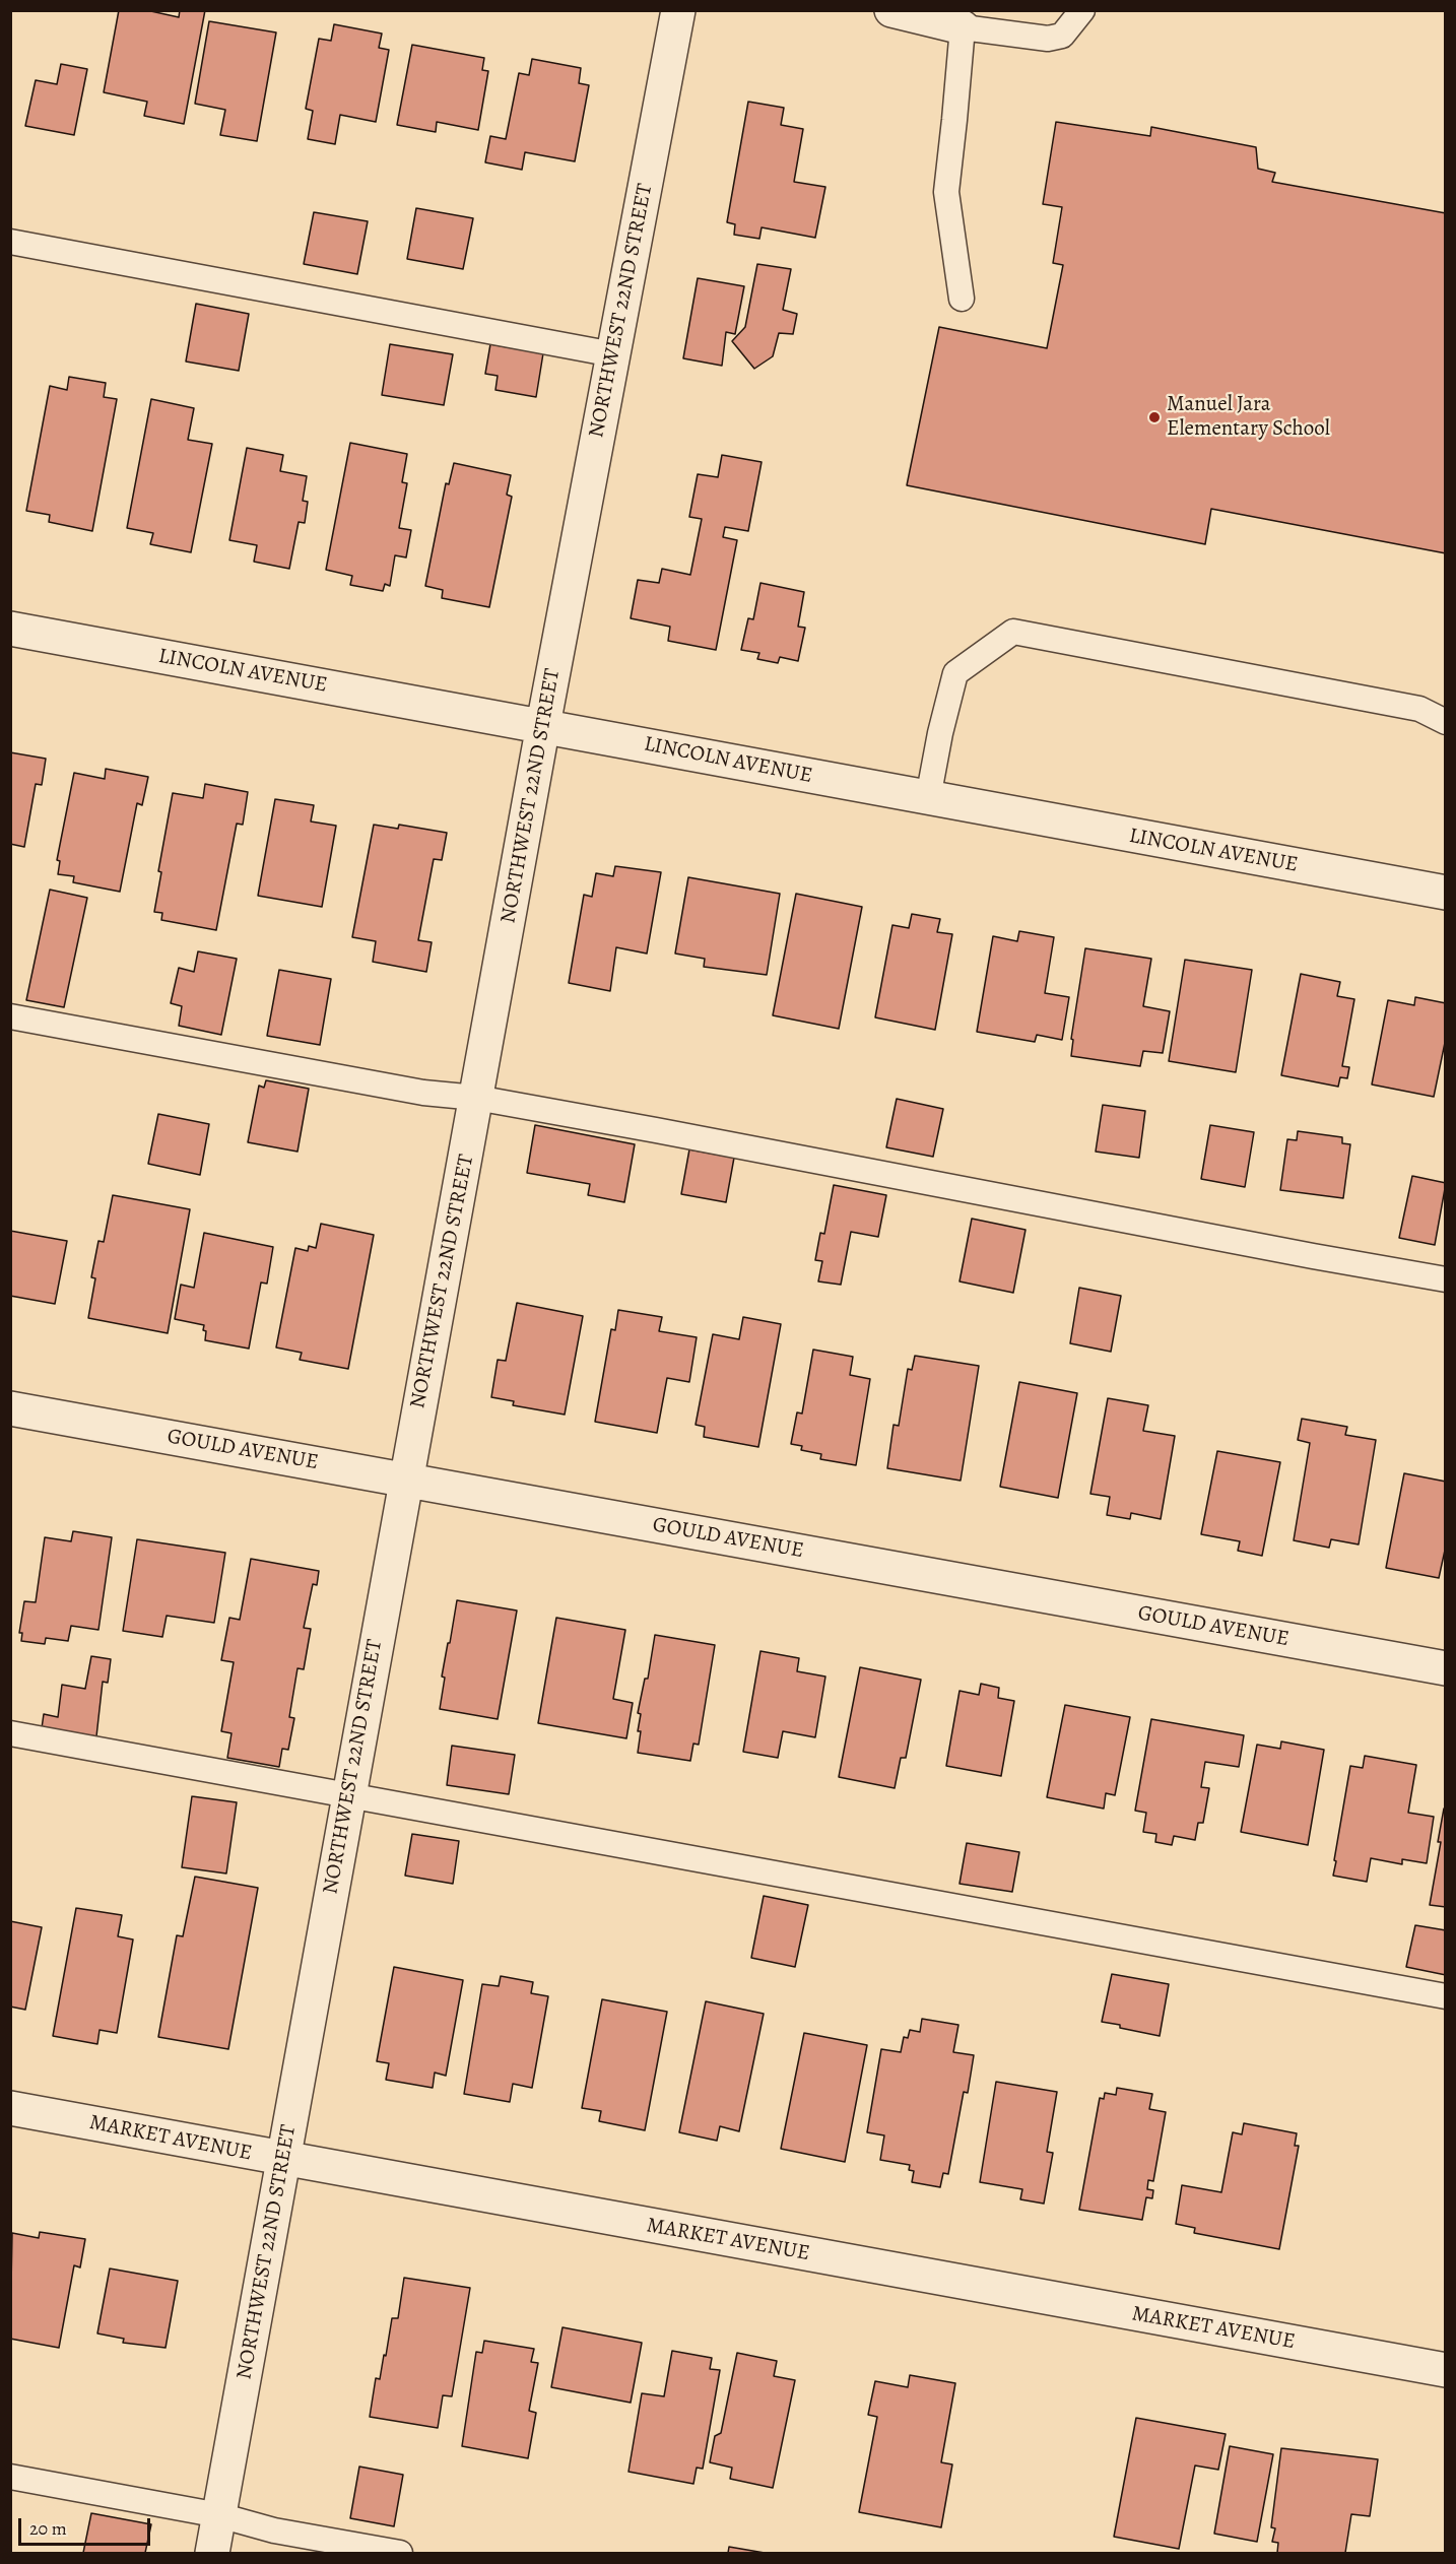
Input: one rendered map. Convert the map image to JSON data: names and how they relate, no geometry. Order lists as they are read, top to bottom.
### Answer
{
  "streets": {
    "street": [
      "NORTHWEST 22ND STREET",
      "LINCOLN AVENUE",
      "GOULD AVENUE",
      "MARKET AVENUE"
    ]
  },
  "crossings": [
    ["NORTHWEST 22ND STREET", "LINCOLN AVENUE"],
    ["NORTHWEST 22ND STREET", "GOULD AVENUE"],
    ["NORTHWEST 22ND STREET", "MARKET AVENUE"]
  ],
  "places": ["Manuel Jara Elementary School"],
  "scale_bar": "20 m"
}
